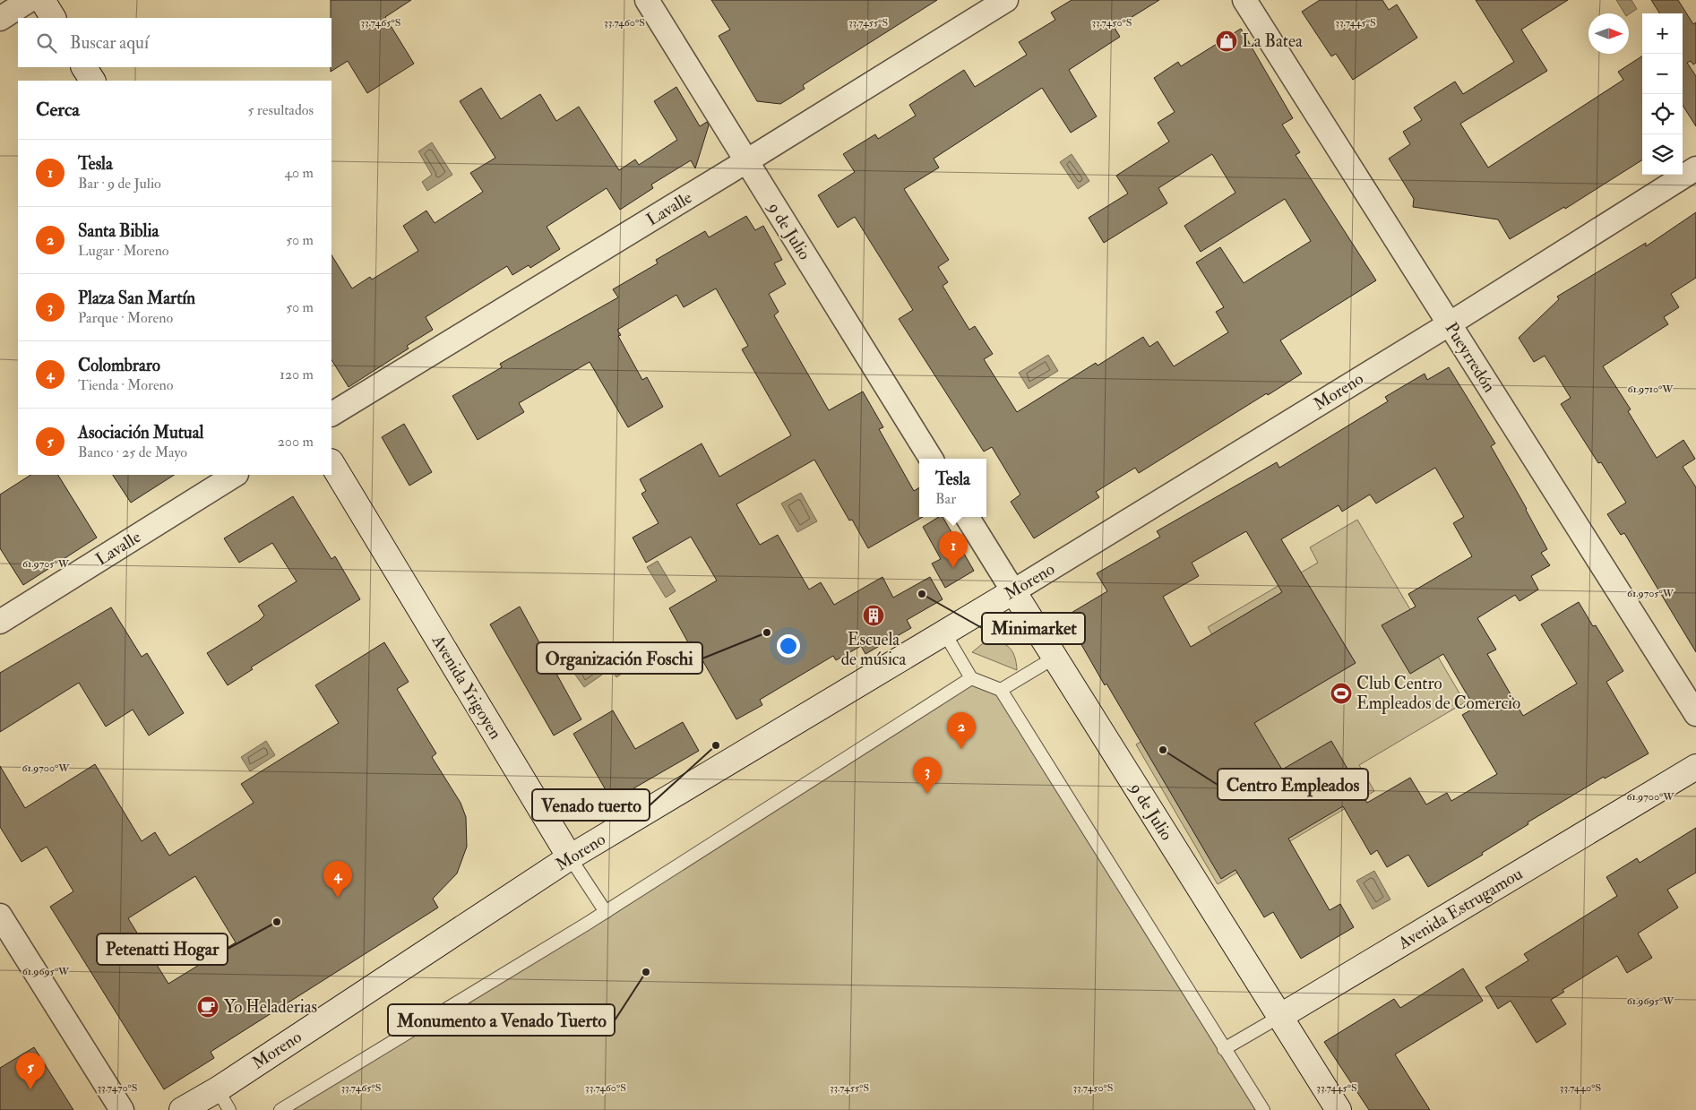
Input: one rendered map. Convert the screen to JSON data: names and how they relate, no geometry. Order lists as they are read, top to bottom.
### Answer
{
  "streets": {
    "main road": [
      "9 de Julio",
      "Moreno",
      "Avenida Yrigoyen",
      "Avenida Estrugamou"
    ],
    "street": ["Lavalle", "Pueyrredón"]
  },
  "crossings": [
    ["Lavalle", "9 de Julio"],
    ["9 de Julio", "Moreno"],
    ["9 de Julio", "Avenida Estrugamou"],
    ["Pueyrredón", "Moreno"],
    ["Moreno", "Avenida Yrigoyen"]
  ],
  "places": {
    "shop": ["La Batea"],
    "other": [
      "Minimarket",
      "Organización Foschi",
      "Venado tuerto",
      "Centro Empleados",
      "Petenatti Hogar",
      "Monumento a Venado Tuerto"
    ],
    "building": ["Escuela de música"],
    "sports": ["Club Centro Empleados de Comercio"],
    "cafe": ["Yo Heladerias"]
  },
  "north": "right",
  "page": {
    "map_buttons": ["+", "−"],
    "search": "Buscar aquí",
    "heading": ["Cerca", "5 resultados"],
    "list": [
      {
        "mark": "1",
        "name": "Tesla",
        "note": "Bar · 9 de Julio",
        "value": "40 m"
      },
      {
        "mark": "2",
        "name": "Santa Biblia",
        "note": "Lugar · Moreno",
        "value": "50 m"
      },
      {
        "mark": "3",
        "name": "Plaza San Martín",
        "note": "Parque · Moreno",
        "value": "50 m"
      },
      {
        "mark": "4",
        "name": "Colombraro",
        "note": "Tienda · Moreno",
        "value": "120 m"
      },
      {
        "mark": "5",
        "name": "Asociación Mutual",
        "note": "Banco · 25 de Mayo",
        "value": "200 m"
      }
    ],
    "popup": ["Tesla", "Bar"],
    "pins": [
      "1",
      "2",
      "3",
      "4",
      "5"
    ]
  },
  "coordinates": [
    "33.7465°S",
    "33.7460°S",
    "33.7455°S",
    "33.7450°S",
    "33.7445°S",
    "61.9710°W",
    "61.9705°W",
    "61.9700°W",
    "61.9695°W",
    "33.7470°S",
    "33.7440°S"
  ]
}
